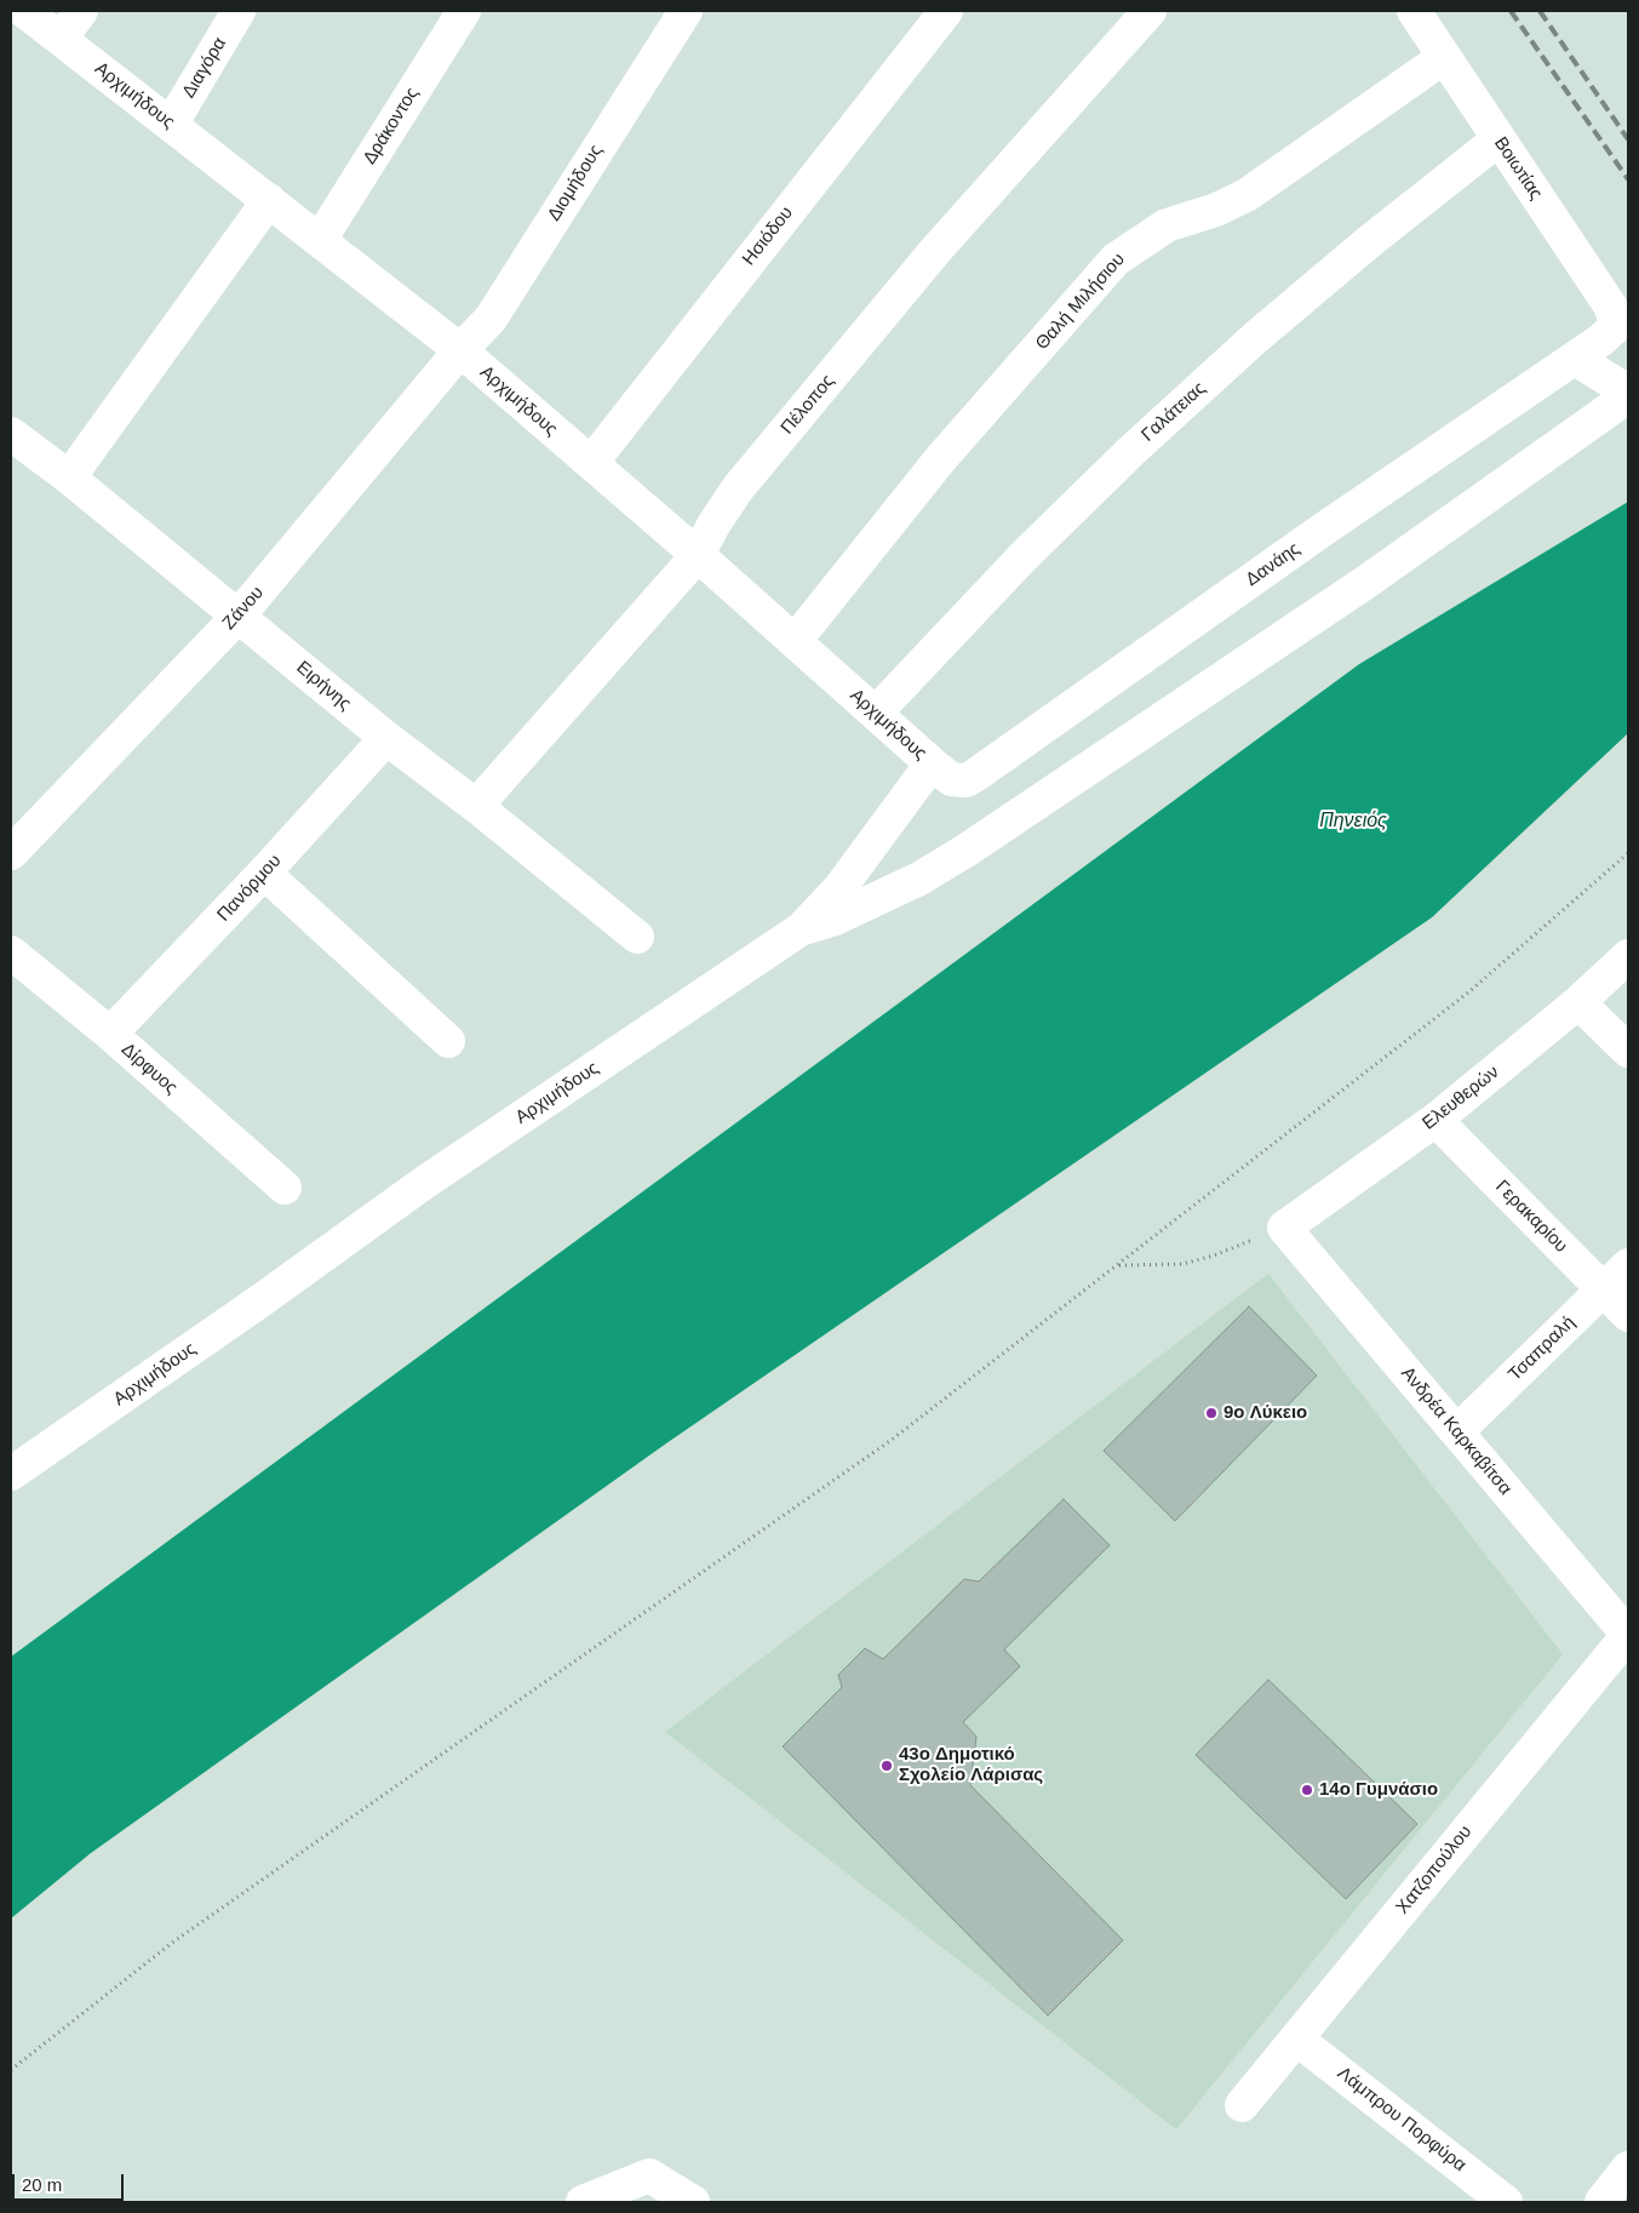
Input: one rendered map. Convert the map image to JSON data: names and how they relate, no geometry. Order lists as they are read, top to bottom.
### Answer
{
  "streets": {
    "street": [
      "Διαγόρα",
      "Αρχιμήδους",
      "Δράκοντος",
      "Βοιωτίας",
      "Διομήδους",
      "Ησιόδου",
      "Θαλή Μιλήσιου",
      "Πέλοπος",
      "Γαλάτειας",
      "Δανάης",
      "Ζάνου",
      "Ειρήνης",
      "Πανόρμου",
      "Δίρφυος",
      "Ελευθερών",
      "Γερακαρίου",
      "Τσαπραλή",
      "Ανδρέα Καρκαβίτσα",
      "Χατζοπούλου",
      "Λάμπρου Πορφύρα"
    ]
  },
  "crossings": [
    ["Διαγόρα", "Αρχιμήδους"],
    ["Αρχιμήδους", "Δράκοντος"],
    ["Αρχιμήδους", "Διομήδους"],
    ["Αρχιμήδους", "Ησιόδου"],
    ["Αρχιμήδους", "Θαλή Μιλήσιου"],
    ["Αρχιμήδους", "Πέλοπος"],
    ["Αρχιμήδους", "Γαλάτειας"],
    ["Αρχιμήδους", "Δανάης"],
    ["Αρχιμήδους", "Ζάνου"],
    ["Βοιωτίας", "Θαλή Μιλήσιου"],
    ["Βοιωτίας", "Γαλάτειας"],
    ["Βοιωτίας", "Δανάης"],
    ["Διομήδους", "Ζάνου"],
    ["Πέλοπος", "Ειρήνης"],
    ["Ζάνου", "Ειρήνης"],
    ["Ειρήνης", "Πανόρμου"],
    ["Πανόρμου", "Δίρφυος"],
    ["Ελευθερών", "Γερακαρίου"],
    ["Ελευθερών", "Ανδρέα Καρκαβίτσα"],
    ["Γερακαρίου", "Τσαπραλή"],
    ["Τσαπραλή", "Ανδρέα Καρκαβίτσα"],
    ["Ανδρέα Καρκαβίτσα", "Χατζοπούλου"],
    ["Χατζοπούλου", "Λάμπρου Πορφύρα"]
  ],
  "water": ["Πηνειός"],
  "places": ["9ο Λύκειο", "43ο Δημοτικό Σχολείο Λάρισας", "14ο Γυμνάσιο"],
  "scale_bar": "20 m"
}
